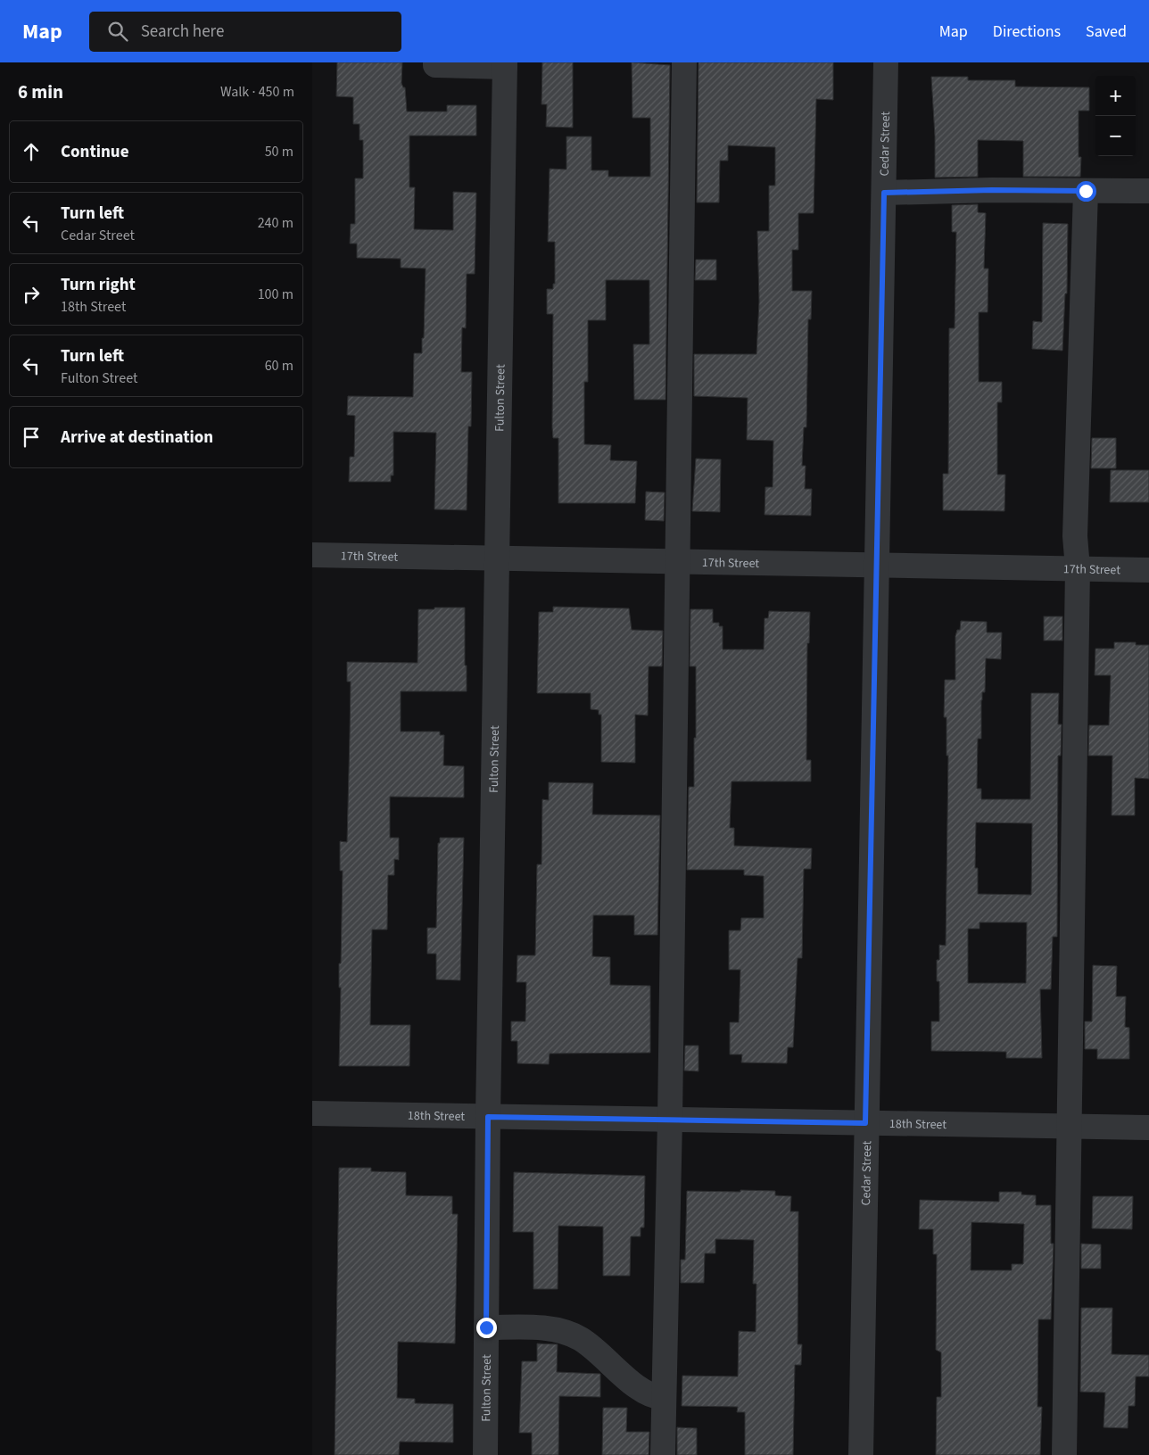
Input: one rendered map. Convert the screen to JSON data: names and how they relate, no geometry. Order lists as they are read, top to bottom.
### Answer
{
  "streets": {
    "street": [
      "Cedar Street",
      "Fulton Street",
      "17th Street",
      "18th Street"
    ]
  },
  "crossings": [
    ["Cedar Street", "17th Street"],
    ["Cedar Street", "18th Street"],
    ["Fulton Street", "17th Street"],
    ["Fulton Street", "18th Street"]
  ],
  "page": {
    "header": "Map",
    "search": "Search here",
    "nav": ["Map", "Directions", "Saved"],
    "heading": ["6 min", "Walk · 450 m"],
    "map_buttons": ["+", "−"],
    "list": [
      ["Continue", "50 m"],
      ["Turn left", "Cedar Street", "240 m"],
      ["Turn right", "18th Street", "100 m"],
      ["Turn left", "Fulton Street", "60 m"],
      "Arrive at destination"
    ]
  }
}
